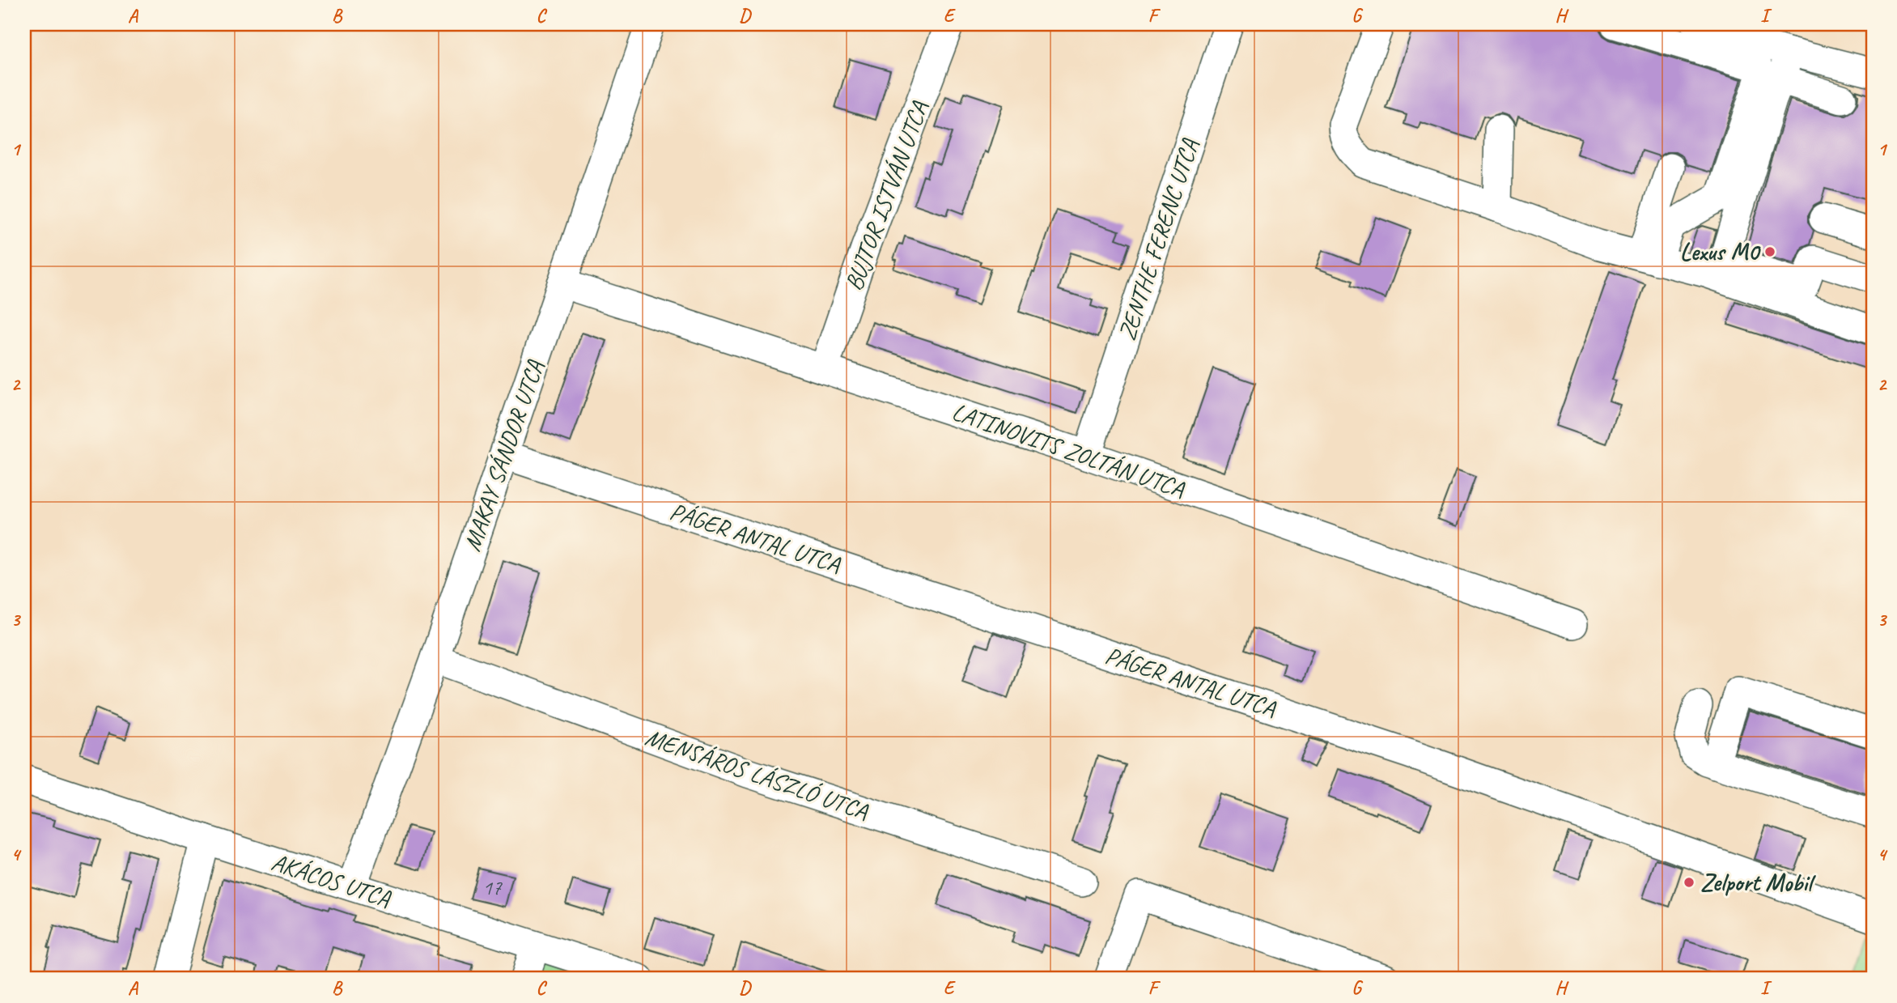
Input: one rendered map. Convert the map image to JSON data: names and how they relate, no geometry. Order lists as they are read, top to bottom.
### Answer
{
  "streets": {
    "street": [
      "BUJTOR ISTVÁN UTCA",
      "ZENTHE FERENC UTCA",
      "LATINOVITS ZOLTÁN UTCA",
      "MAKAY SÁNDOR UTCA",
      "PÁGER ANTAL UTCA",
      "MENSÁROS LÁSZLÓ UTCA",
      "AKÁCOS UTCA"
    ]
  },
  "crossings": [
    ["BUJTOR ISTVÁN UTCA", "LATINOVITS ZOLTÁN UTCA"],
    ["ZENTHE FERENC UTCA", "LATINOVITS ZOLTÁN UTCA"],
    ["LATINOVITS ZOLTÁN UTCA", "MAKAY SÁNDOR UTCA"],
    ["MAKAY SÁNDOR UTCA", "PÁGER ANTAL UTCA"],
    ["MAKAY SÁNDOR UTCA", "MENSÁROS LÁSZLÓ UTCA"],
    ["MAKAY SÁNDOR UTCA", "AKÁCOS UTCA"]
  ],
  "places": ["Lexus M0", "Zelport Mobil"],
  "house_numbers": ["17"],
  "grid": {
    "columns": [
      "A",
      "B",
      "C",
      "D",
      "E",
      "F",
      "G",
      "H",
      "I"
    ],
    "rows": [
      "1",
      "2",
      "3",
      "4"
    ]
  }
}
